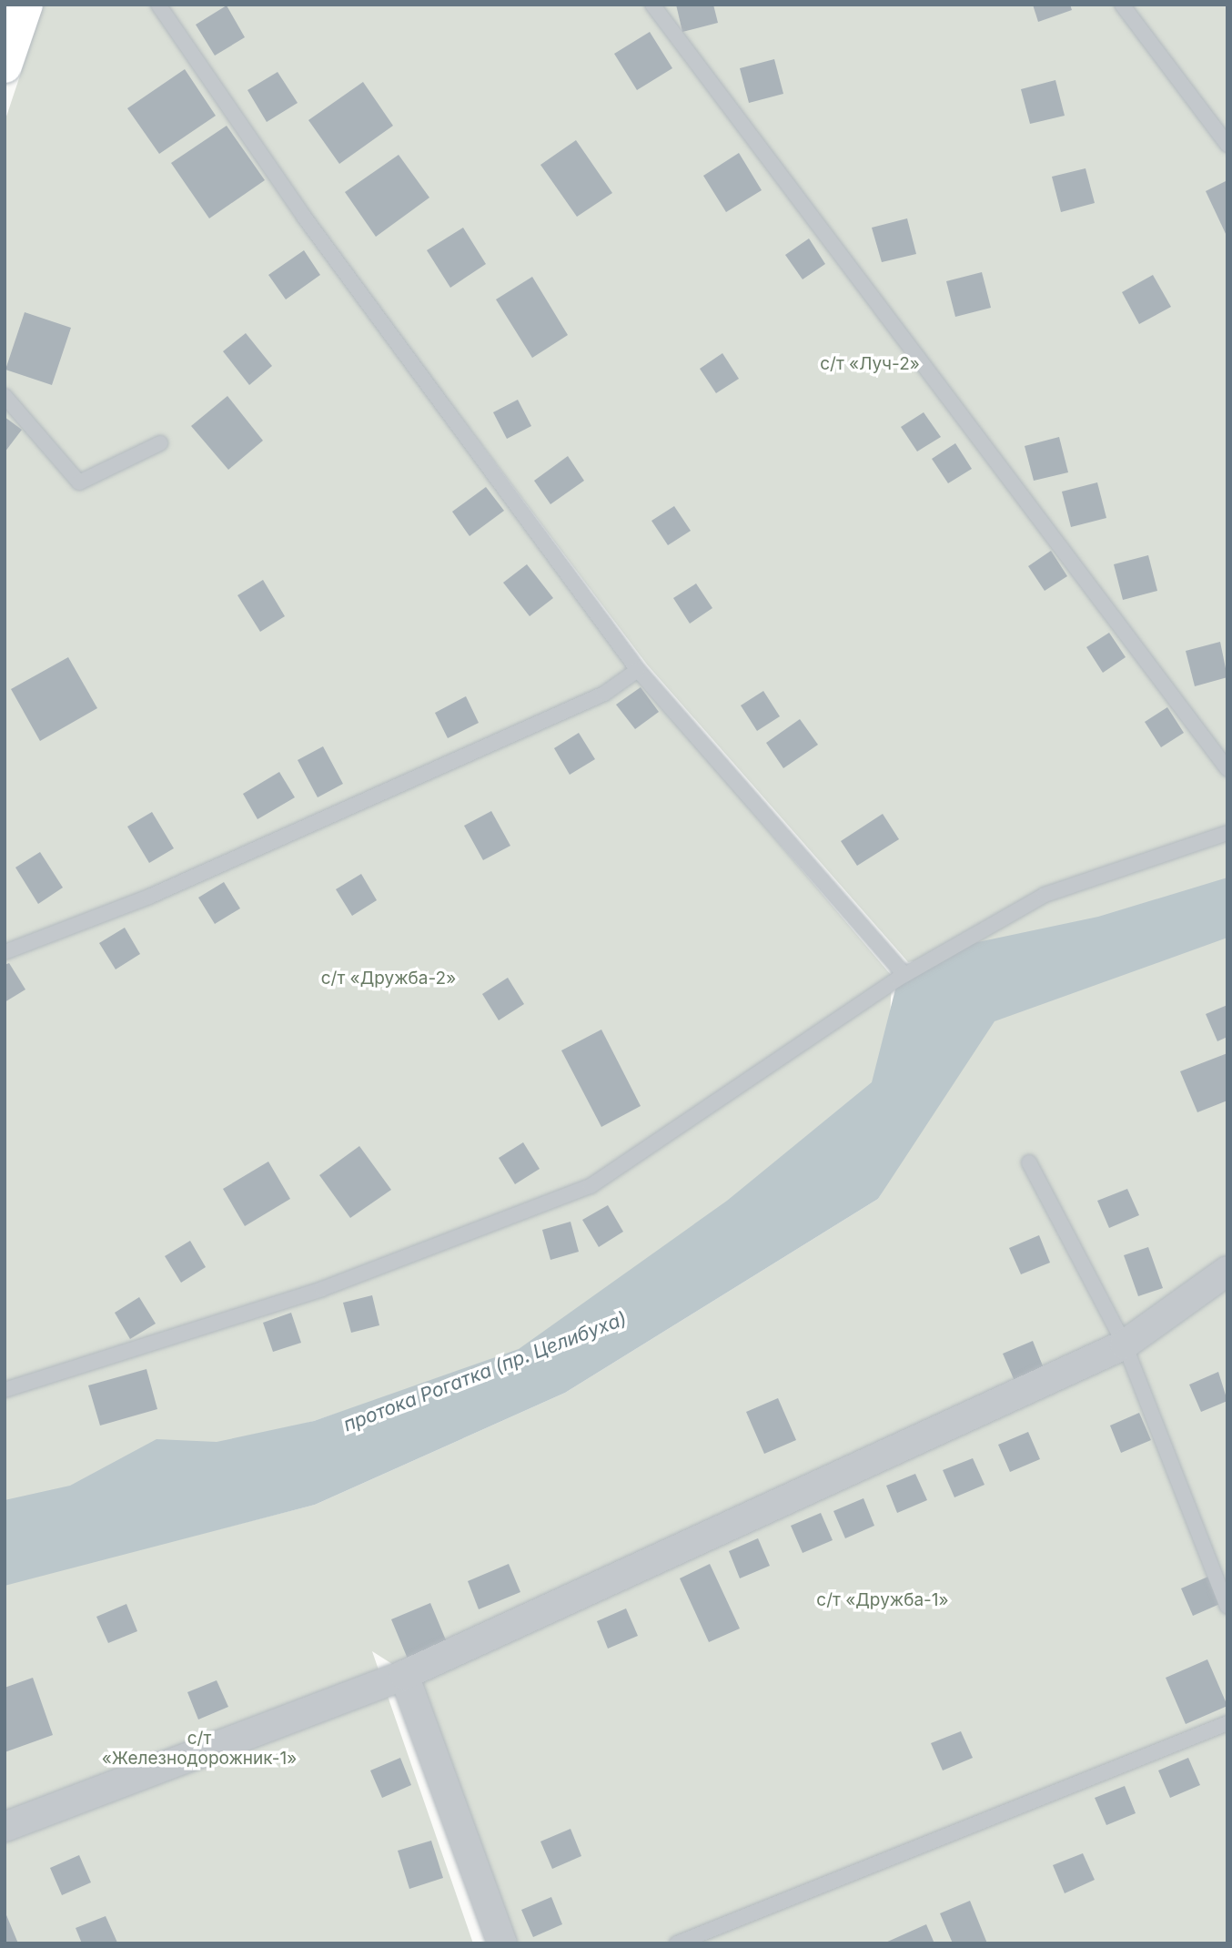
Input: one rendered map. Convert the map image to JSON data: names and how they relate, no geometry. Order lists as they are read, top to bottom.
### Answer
{
  "water": ["протока Рогатка (пр. Целибуха)"],
  "parks": [
    "с/т «Луч-2»",
    "с/т «Дружба-2»",
    "с/т «Дружба-1»",
    "с/т «Железнодорожник-1»"
  ]
}
